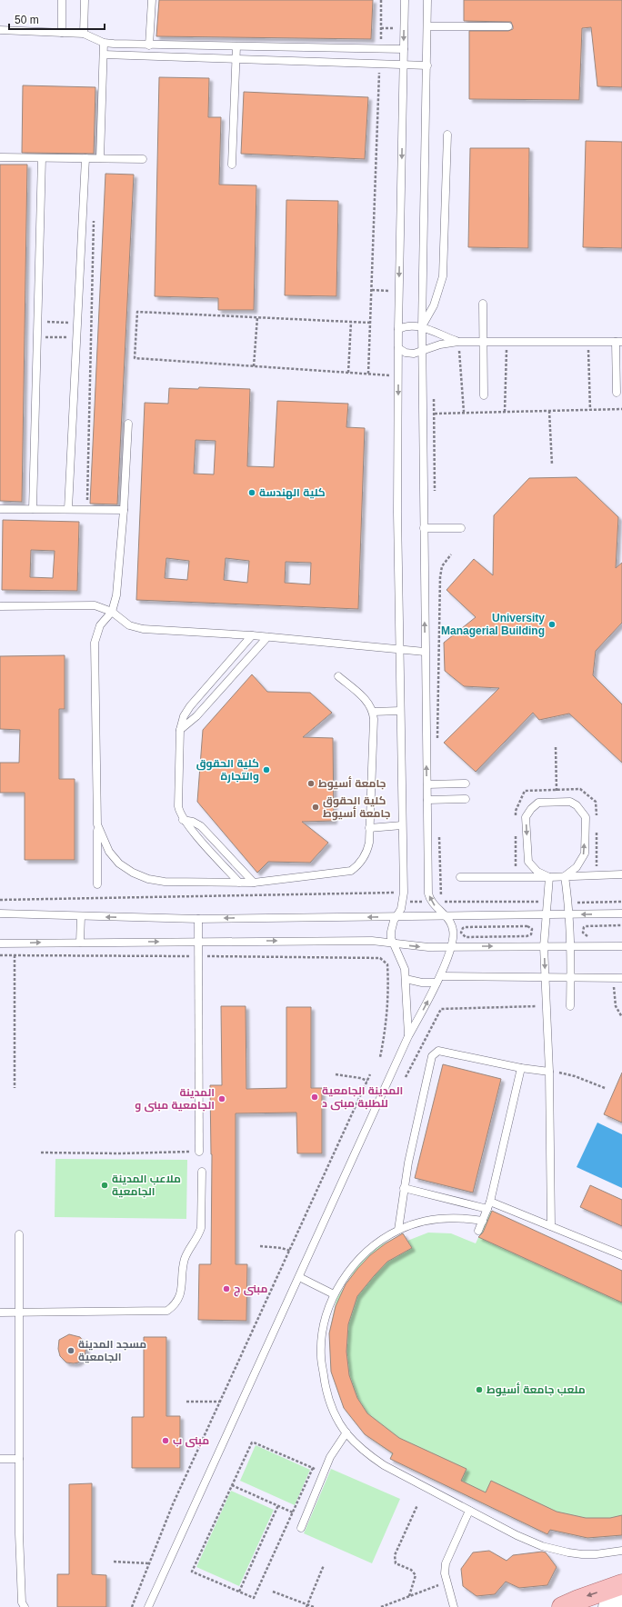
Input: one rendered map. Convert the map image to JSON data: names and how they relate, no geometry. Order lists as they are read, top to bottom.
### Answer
{
  "places": [
    "كلية الهندسة",
    "University Managerial Building",
    "كلية الحقوق والتجارة",
    "جامعة أسيوط",
    "كلية الحقوق جامعة أسيوط",
    "المدينة الجامعية للطلبة مبنى د",
    "المدينة الجامعية مبنى و",
    "ملاعب المدينة الجامعية",
    "مبنى ج",
    "مسجد المدينة الجامعية",
    "ملعب جامعة أسيوط",
    "مبنى ب"
  ],
  "scale_bar": "50 m"
}
